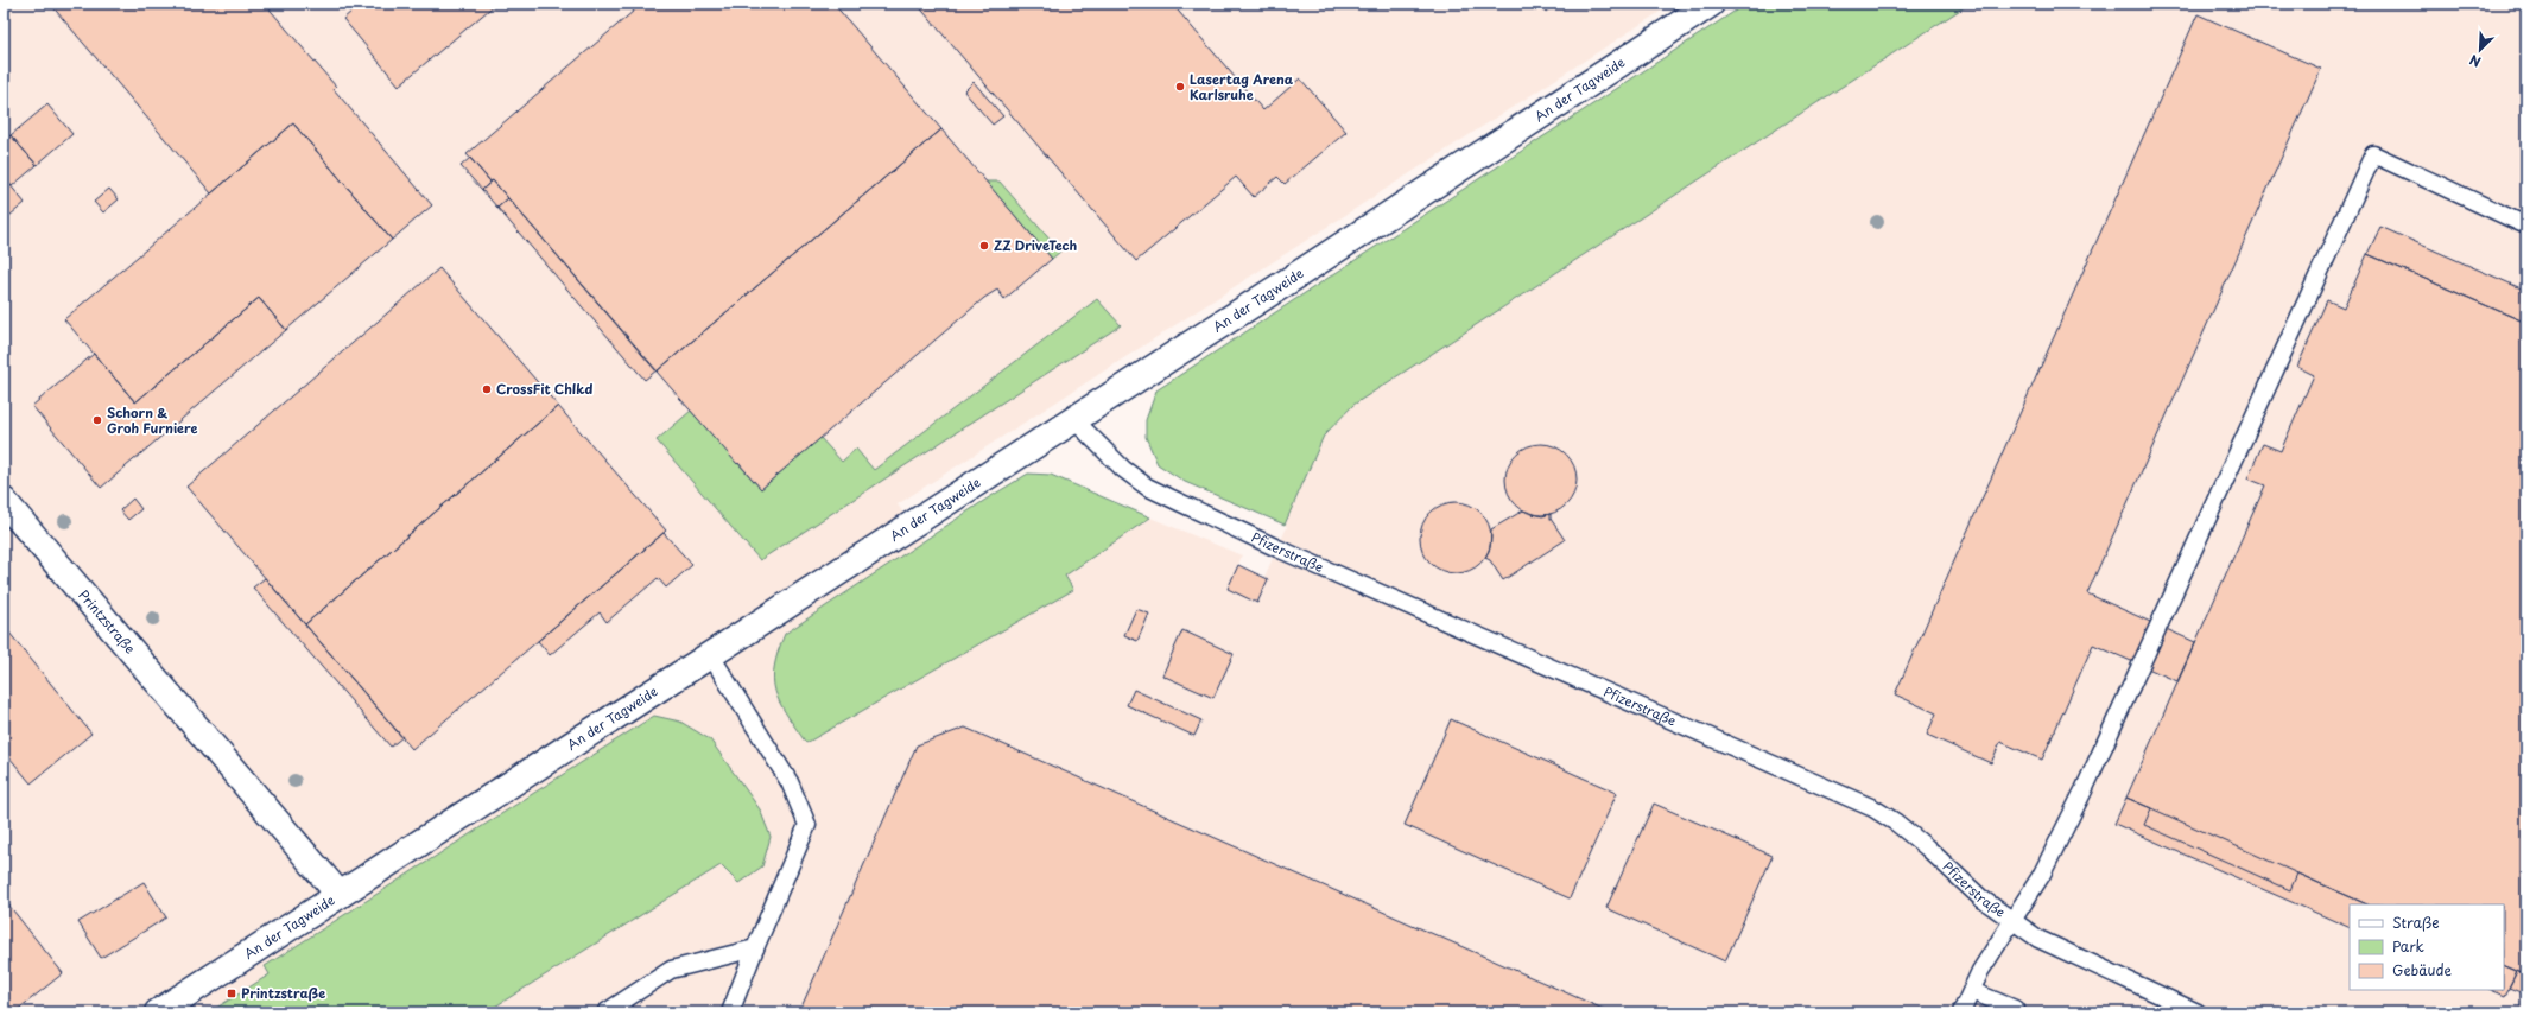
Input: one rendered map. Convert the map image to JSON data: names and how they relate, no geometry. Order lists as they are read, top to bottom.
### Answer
{
  "streets": {
    "main road": ["An der Tagweide", "Printzstraße"],
    "lane": ["Pfizerstraße"]
  },
  "crossings": [
    ["An der Tagweide", "Pfizerstraße"],
    ["An der Tagweide", "Printzstraße"]
  ],
  "places": {
    "other": [
      "Lasertag Arena Karlsruhe",
      "ZZ DriveTech",
      "CrossFit Chlkd",
      "Schorn & Groh Furniere"
    ],
    "transit": ["Printzstraße"]
  },
  "legend": ["Straße", "Park", "Gebäude"],
  "north": "bottom left"
}
